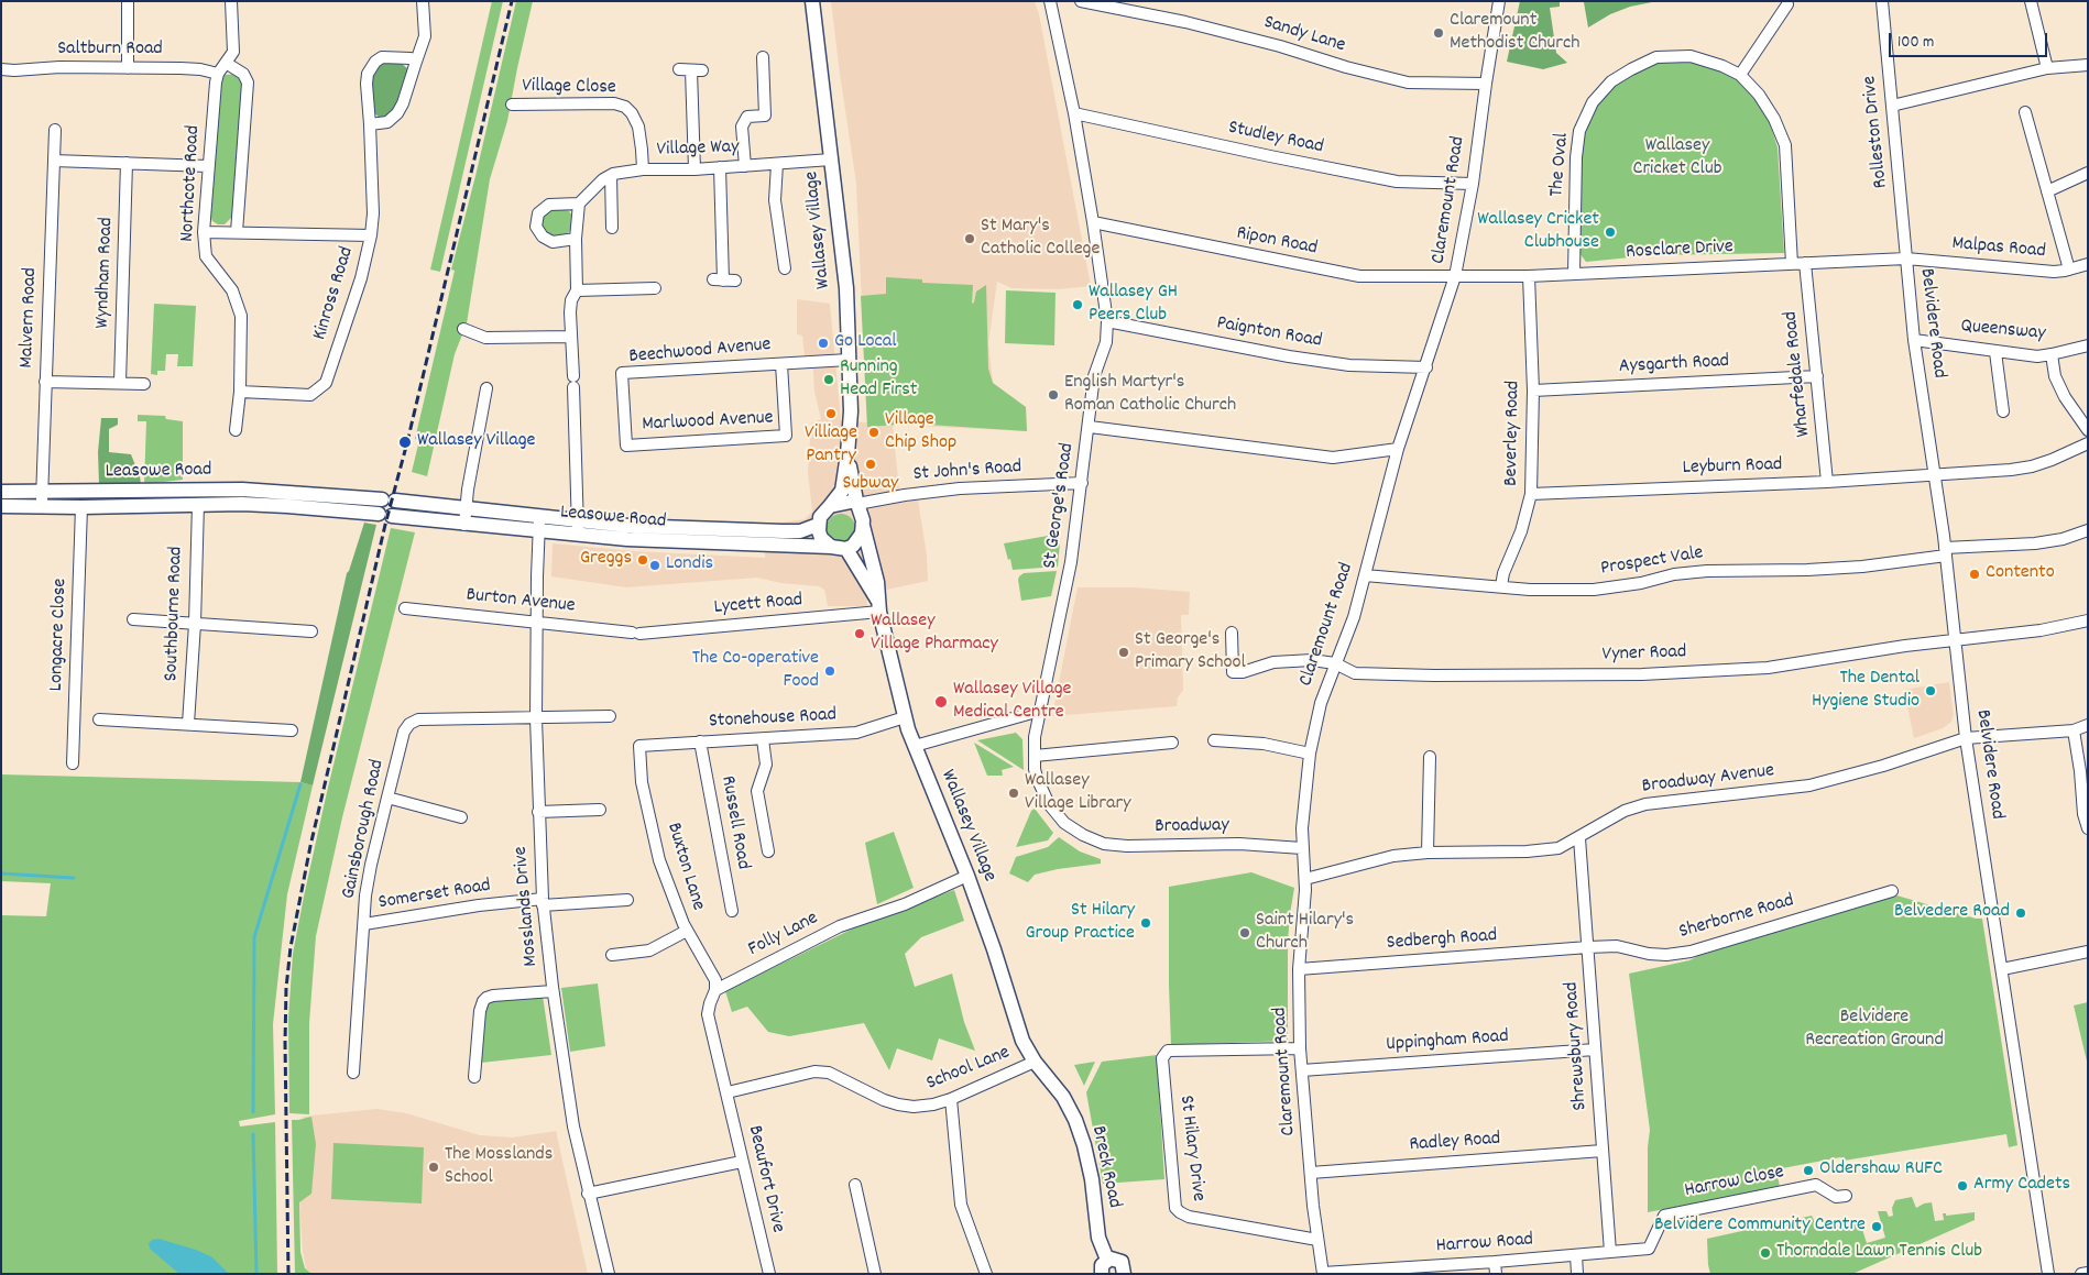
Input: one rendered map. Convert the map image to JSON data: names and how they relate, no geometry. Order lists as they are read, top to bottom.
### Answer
{
  "streets": {
    "main road": ["Wallasey Village", "Leasowe Road", "Breck Road"],
    "street": [
      "Sandy Lane",
      "Saltburn Road",
      "Village Close",
      "Rolleston Drive",
      "Studley Road",
      "Village Way",
      "The Oval",
      "Northcote Road",
      "Claremount Road",
      "Ripon Road",
      "Malpas Road",
      "Rosclare Drive",
      "Wyndham Road",
      "Kinross Road",
      "Malvern Road",
      "Belvidere Road",
      "Queensway",
      "Paignton Road",
      "Beechwood Avenue",
      "Aysgarth Road",
      "Wharfedale Road",
      "Marlwood Avenue",
      "Beverley Road",
      "Leyburn Road",
      "St John's Road",
      "St George's Road",
      "Prospect Vale",
      "Burton Avenue",
      "Lycett Road",
      "Southbourne Road",
      "Longacre Close",
      "Vyner Road",
      "Stonehouse Road",
      "Broadway Avenue",
      "Russell Road",
      "Broadway",
      "Gainsborough Road",
      "Buxton Lane",
      "Somerset Road",
      "Mosslands Drive",
      "Sherborne Road",
      "Folly Lane",
      "Sedbergh Road",
      "Uppingham Road",
      "Shrewsbury Road",
      "School Lane",
      "Radley Road",
      "St Hilary Drive",
      "Beaufort Drive",
      "Harrow Close",
      "Harrow Road"
    ]
  },
  "crossings": [
    ["Sandy Lane", "Claremount Road"],
    ["Saltburn Road", "Northcote Road"],
    ["Village Close", "Village Way"],
    ["Rolleston Drive", "Malpas Road"],
    ["Rolleston Drive", "Rosclare Drive"],
    ["Rolleston Drive", "Belvidere Road"],
    ["Studley Road", "Claremount Road"],
    ["Studley Road", "St George's Road"],
    ["Village Way", "Wallasey Village"],
    ["The Oval", "Rosclare Drive"],
    ["Northcote Road", "Kinross Road"],
    ["Claremount Road", "Ripon Road"],
    ["Claremount Road", "Rosclare Drive"],
    ["Claremount Road", "Paignton Road"],
    ["Claremount Road", "Prospect Vale"],
    ["Claremount Road", "Vyner Road"],
    ["Claremount Road", "Broadway Avenue"],
    ["Claremount Road", "Broadway"],
    ["Claremount Road", "Sedbergh Road"],
    ["Claremount Road", "Uppingham Road"],
    ["Claremount Road", "Radley Road"],
    ["Claremount Road", "St Hilary Drive"],
    ["Claremount Road", "Harrow Road"],
    ["Wallasey Village", "Beechwood Avenue"],
    ["Wallasey Village", "Leasowe Road"],
    ["Wallasey Village", "St John's Road"],
    ["Wallasey Village", "Lycett Road"],
    ["Wallasey Village", "Stonehouse Road"],
    ["Wallasey Village", "Folly Lane"],
    ["Wallasey Village", "School Lane"],
    ["Wallasey Village", "Breck Road"],
    ["Ripon Road", "Rosclare Drive"],
    ["Ripon Road", "St George's Road"],
    ["Malpas Road", "Rosclare Drive"],
    ["Malpas Road", "Belvidere Road"],
    ["Rosclare Drive", "Belvidere Road"],
    ["Rosclare Drive", "Wharfedale Road"],
    ["Rosclare Drive", "Beverley Road"],
    ["Malvern Road", "Leasowe Road"],
    ["Belvidere Road", "Queensway"],
    ["Belvidere Road", "Leyburn Road"],
    ["Belvidere Road", "Prospect Vale"],
    ["Belvidere Road", "Vyner Road"],
    ["Belvidere Road", "Broadway Avenue"],
    ["Paignton Road", "St George's Road"],
    ["Beechwood Avenue", "Marlwood Avenue"],
    ["Aysgarth Road", "Wharfedale Road"],
    ["Aysgarth Road", "Beverley Road"],
    ["Wharfedale Road", "Leyburn Road"],
    ["Beverley Road", "Leyburn Road"],
    ["Beverley Road", "Prospect Vale"],
    ["Leasowe Road", "St John's Road"],
    ["Leasowe Road", "Southbourne Road"],
    ["Leasowe Road", "Longacre Close"],
    ["Leasowe Road", "Mosslands Drive"],
    ["St John's Road", "St George's Road"],
    ["St George's Road", "Broadway"],
    ["Burton Avenue", "Lycett Road"],
    ["Burton Avenue", "Mosslands Drive"],
    ["Stonehouse Road", "Russell Road"],
    ["Stonehouse Road", "Buxton Lane"],
    ["Broadway Avenue", "Shrewsbury Road"],
    ["Gainsborough Road", "Somerset Road"],
    ["Gainsborough Road", "Mosslands Drive"],
    ["Buxton Lane", "Folly Lane"],
    ["Somerset Road", "Mosslands Drive"],
    ["Sherborne Road", "Sedbergh Road"],
    ["Sherborne Road", "Shrewsbury Road"],
    ["Sedbergh Road", "Shrewsbury Road"],
    ["Uppingham Road", "Shrewsbury Road"],
    ["Shrewsbury Road", "Radley Road"],
    ["Shrewsbury Road", "Harrow Road"],
    ["School Lane", "Breck Road"],
    ["School Lane", "Beaufort Drive"],
    ["Harrow Close", "Harrow Road"]
  ],
  "parks": ["Wallasey Cricket Club", "Belvidere Recreation Ground"],
  "places": [
    "Claremount Methodist Church",
    "Wallasey Cricket Clubhouse",
    "St Mary's Catholic College",
    "Wallasey GH Peers Club",
    "Go Local",
    "Running Head First",
    "English Martyr's Roman Catholic Church",
    "Villiage Pantry",
    "Village Chip Shop",
    "Wallasey Village",
    "Subway",
    "Greggs",
    "Londis",
    "Contento",
    "Wallasey Village Pharmacy",
    "St George's Primary School",
    "The Co-operative Food",
    "The Dental Hygiene Studio",
    "Wallasey Village Medical Centre",
    "Wallasey Village Library",
    "Belvedere Road",
    "St Hilary Group Practice",
    "Saint Hilary's Church",
    "The Mosslands School",
    "Oldershaw RUFC",
    "Army Cadets",
    "Belvidere Community Centre",
    "Thorndale Lawn Tennis Club"
  ],
  "scale_bar": "100 m"
}
